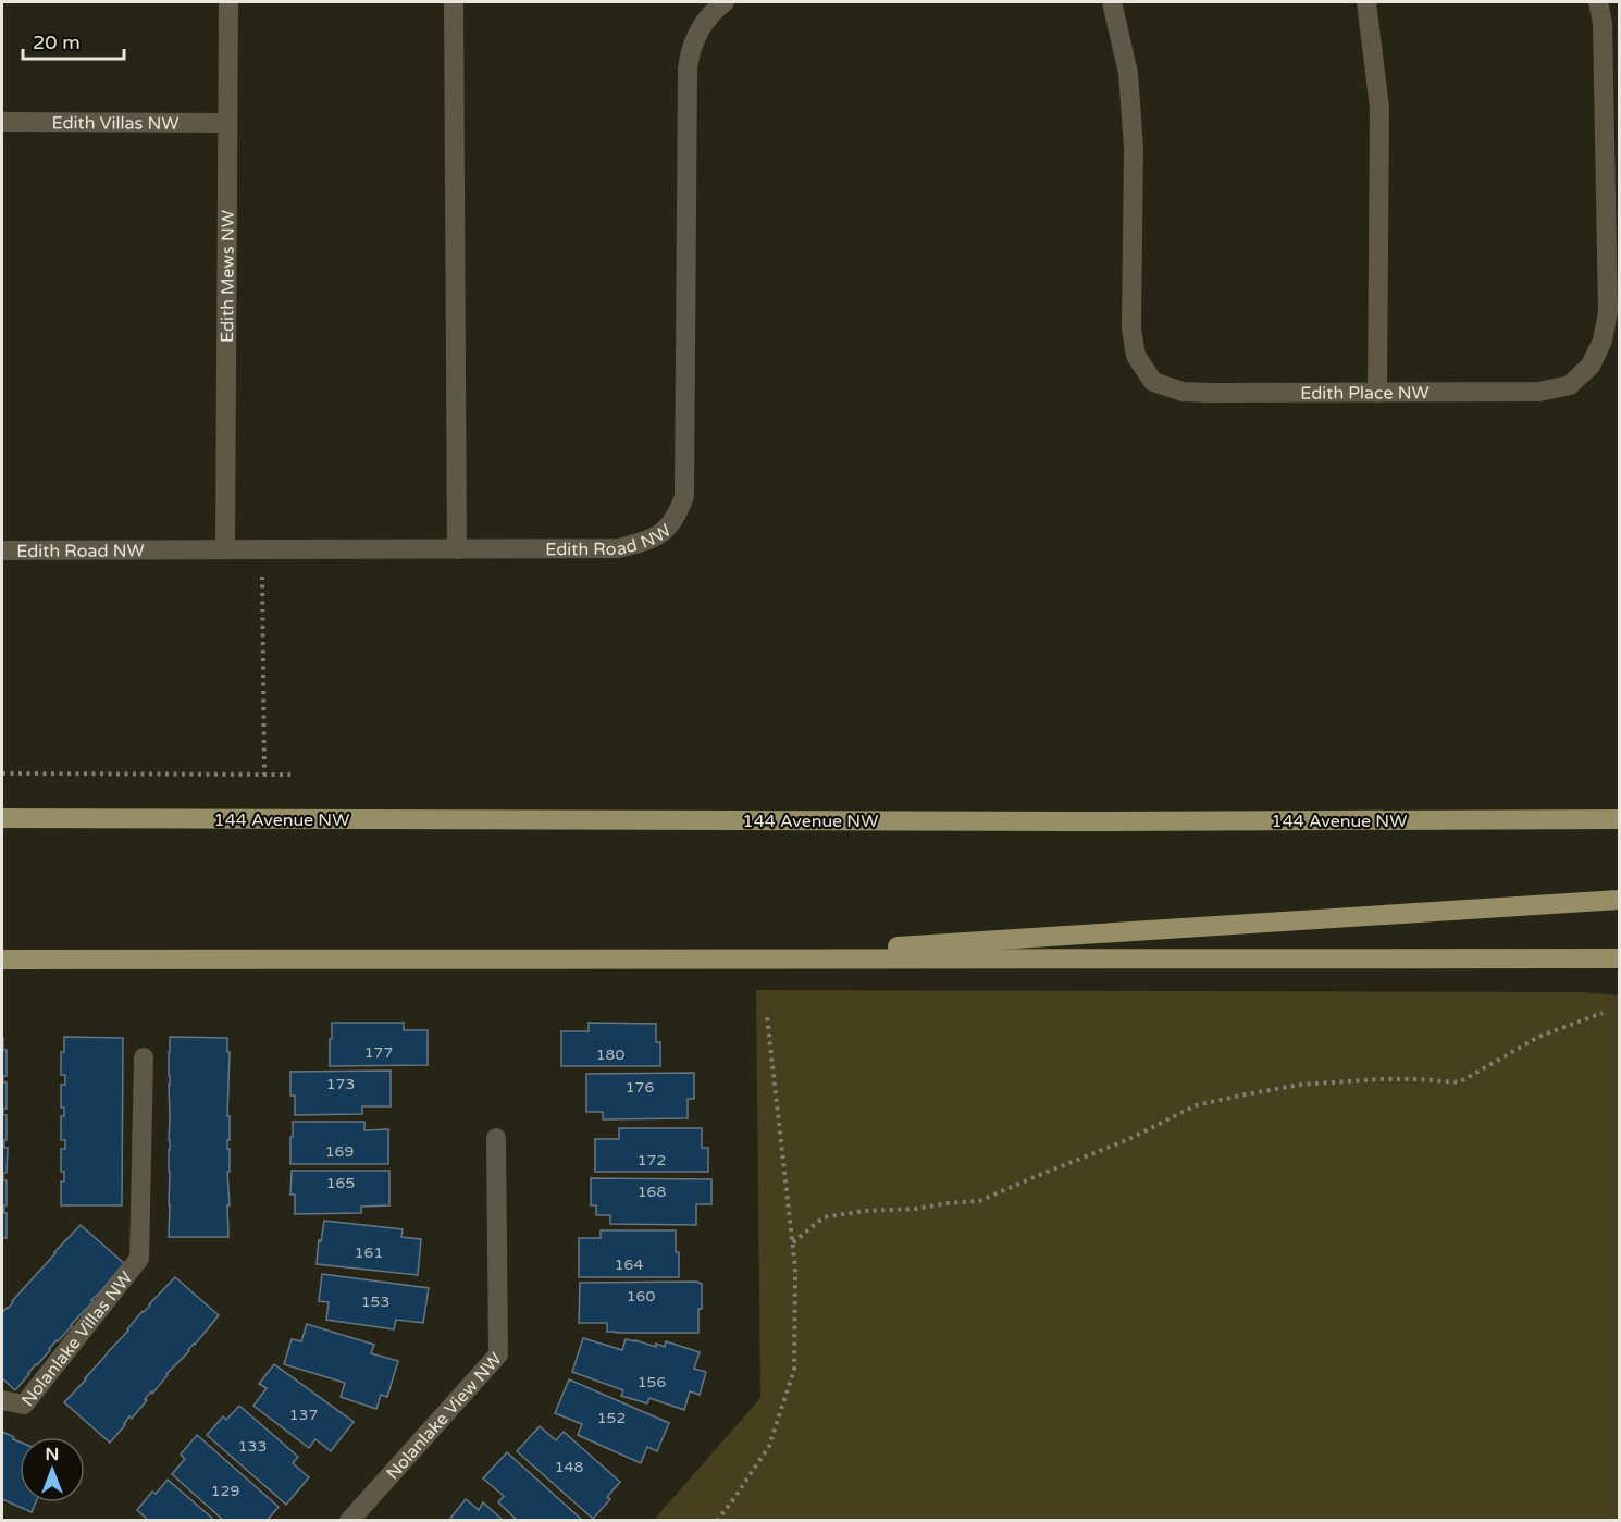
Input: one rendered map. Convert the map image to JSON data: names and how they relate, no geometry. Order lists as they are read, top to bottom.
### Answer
{
  "streets": {
    "main road": ["144 Avenue NW"],
    "street": [
      "Edith Villas NW",
      "Edith Mews NW",
      "Edith Place NW",
      "Edith Road NW",
      "Nolanlake Villas NW",
      "Nolanlake View NW"
    ]
  },
  "crossings": [
    ["Edith Villas NW", "Edith Mews NW"],
    ["Edith Mews NW", "Edith Road NW"]
  ],
  "house_numbers": [
    "177",
    "180",
    "173",
    "176",
    "169",
    "172",
    "165",
    "168",
    "161",
    "164",
    "160",
    "153",
    "156",
    "137",
    "152",
    "133",
    "148",
    "129"
  ],
  "scale_bar": "20 m",
  "north": "top"
}
